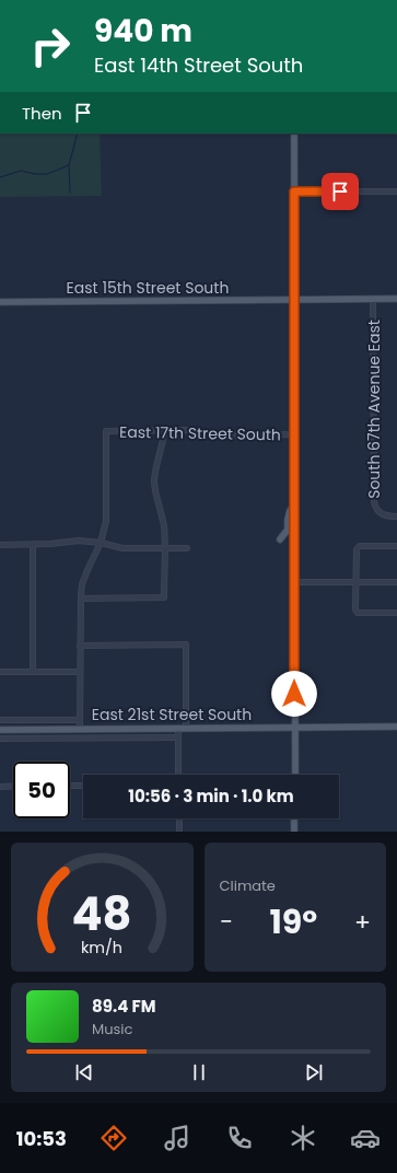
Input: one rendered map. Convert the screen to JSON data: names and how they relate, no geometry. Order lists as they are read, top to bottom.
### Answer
{
  "streets": {
    "main road": ["East 15th Street South", "East 21st Street South"],
    "street": ["South 67th Avenue East", "East 17th Street South"]
  },
  "crossings": [
    ["East 15th Street South", "South 67th Avenue East"]
  ],
  "page": {
    "turn": ["940 m", "East 14th Street South"],
    "then": "Then",
    "limit": "50",
    "trip": "10:56 · 3 min · 1.0 km",
    "tile": "Climate",
    "heat": ["−", "19°", "+"],
    "song": ["89.4 FM", "Music"],
    "tabs": "10:53",
    "gauge": ["48", "km/h"]
  }
}
